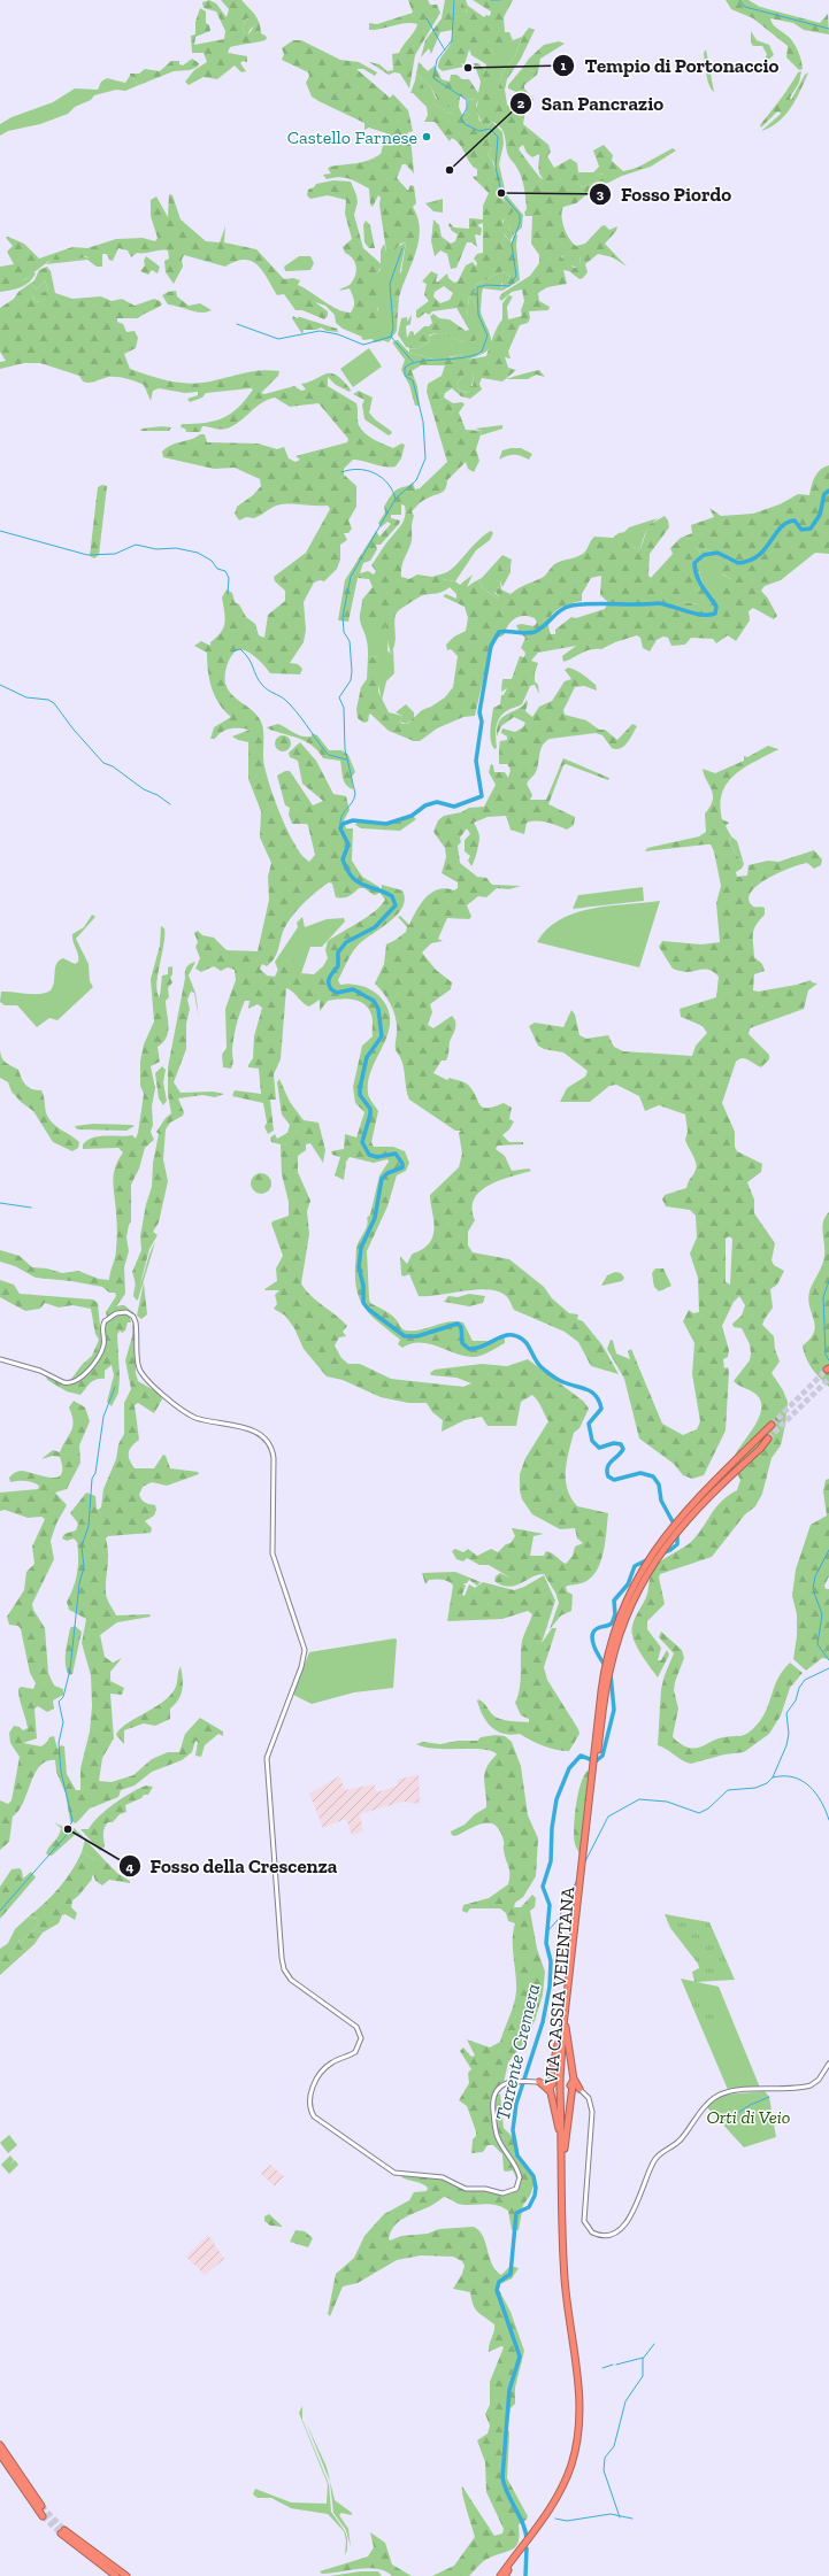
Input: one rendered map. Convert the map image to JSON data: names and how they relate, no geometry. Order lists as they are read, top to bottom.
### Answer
{
  "streets": {
    "highway": ["VIA CASSIA VEIENTANA"]
  },
  "water": ["Torrente Cremera"],
  "parks": ["Orti di Veio"],
  "places": [
    "Tempio di Portonaccio",
    "Castello Farnese",
    "San Pancrazio",
    "Fosso Piordo",
    "Fosso della Crescenza"
  ]
}
